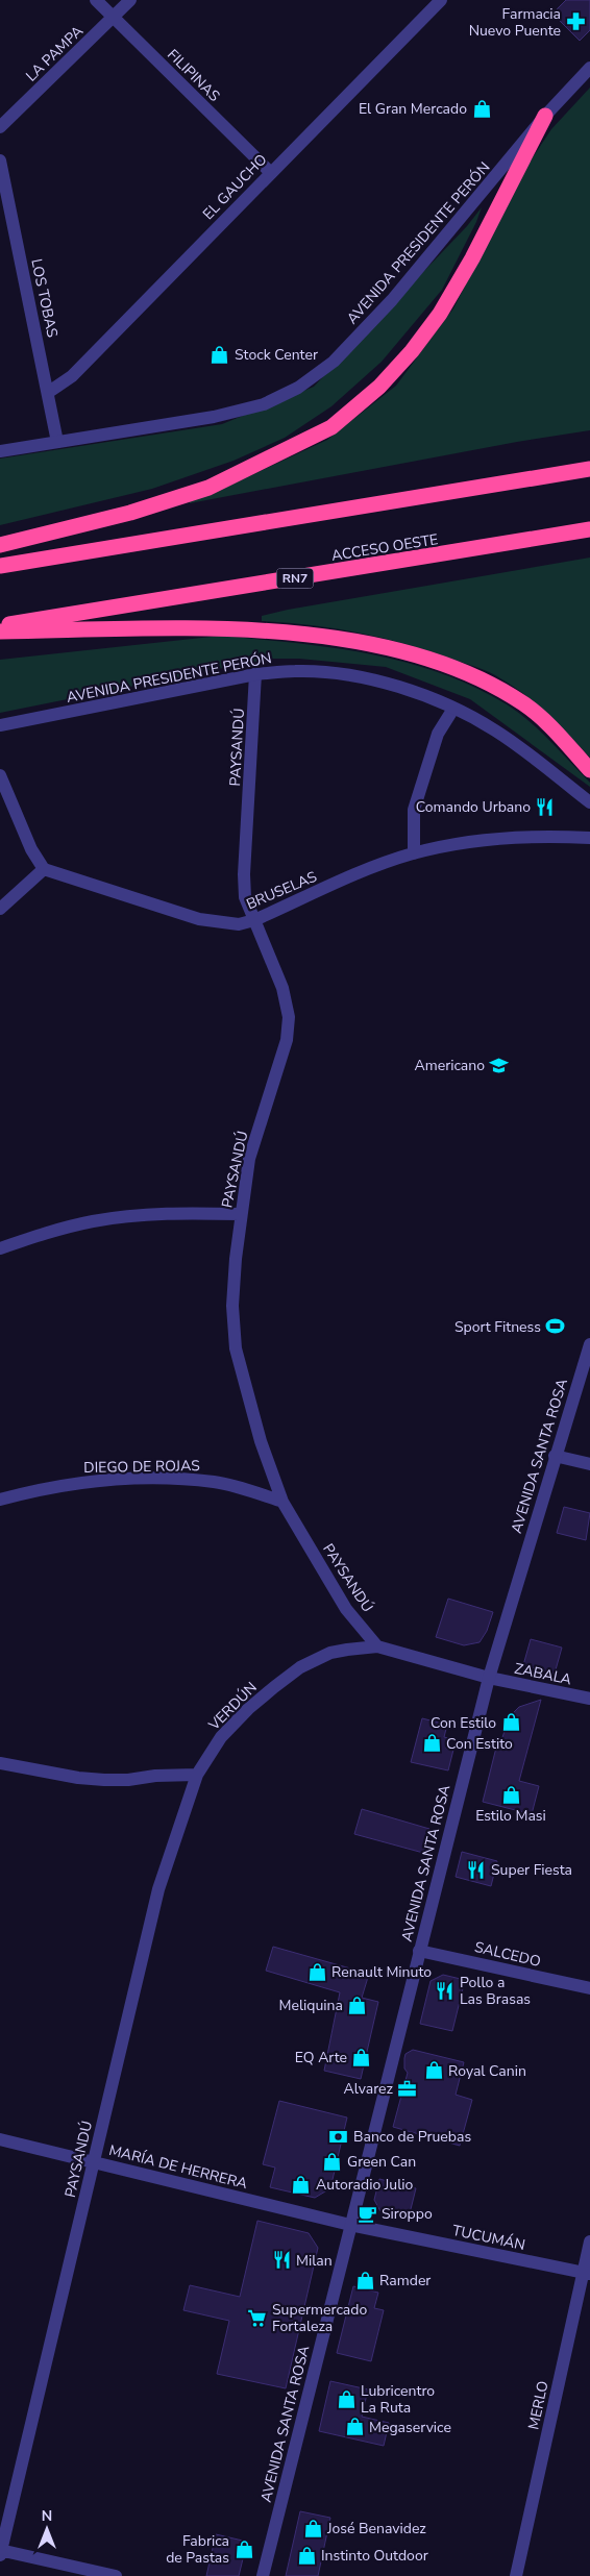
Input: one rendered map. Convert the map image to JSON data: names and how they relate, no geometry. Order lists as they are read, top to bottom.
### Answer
{
  "streets": {
    "highway": ["ACCESO OESTE", "RN7"],
    "street": [
      "LA PAMPA",
      "FILIPINAS",
      "EL GAUCHO",
      "AVENIDA PRESIDENTE PERÓN",
      "LOS TOBAS",
      "PAYSANDÚ",
      "BRUSELAS",
      "AVENIDA SANTA ROSA",
      "DIEGO DE ROJAS",
      "ZABALA",
      "VERDÚN",
      "SALCEDO",
      "MARÍA DE HERRERA",
      "TUCUMÁN",
      "MERLO"
    ]
  },
  "crossings": [
    ["LA PAMPA", "FILIPINAS"],
    ["FILIPINAS", "EL GAUCHO"],
    ["EL GAUCHO", "LOS TOBAS"],
    ["AVENIDA PRESIDENTE PERÓN", "LOS TOBAS"],
    ["AVENIDA PRESIDENTE PERÓN", "PAYSANDÚ"],
    ["PAYSANDÚ", "BRUSELAS"],
    ["PAYSANDÚ", "DIEGO DE ROJAS"],
    ["PAYSANDÚ", "VERDÚN"],
    ["PAYSANDÚ", "MARÍA DE HERRERA"],
    ["AVENIDA SANTA ROSA", "ZABALA"],
    ["AVENIDA SANTA ROSA", "VERDÚN"],
    ["AVENIDA SANTA ROSA", "SALCEDO"],
    ["AVENIDA SANTA ROSA", "MARÍA DE HERRERA"],
    ["AVENIDA SANTA ROSA", "TUCUMÁN"],
    ["ZABALA", "VERDÚN"],
    ["MARÍA DE HERRERA", "TUCUMÁN"],
    ["TUCUMÁN", "MERLO"]
  ],
  "places": {
    "pharmacy": ["Farmacia Nuevo Puente"],
    "shop": [
      "El Gran Mercado",
      "Stock Center",
      "Con Estilo",
      "Con Estito",
      "Estilo Masi",
      "Renault Minuto",
      "Meliquina",
      "EQ Arte",
      "Royal Canin",
      "Green Can",
      "Autoradio Julio",
      "Ramder",
      "Lubricentro La Ruta",
      "Megaservice",
      "José Benavidez",
      "Fabrica de Pastas",
      "Instinto Outdoor"
    ],
    "restaurant": [
      "Comando Urbano",
      "Super Fiesta",
      "Pollo a Las Brasas",
      "Milan"
    ],
    "school or university": ["Americano"],
    "sports": ["Sport Fitness"],
    "office": ["Alvarez"],
    "bank": ["Banco de Pruebas"],
    "cafe": ["Siroppo"],
    "supermarket": ["Supermercado Fortaleza"]
  },
  "north": "top"
}
